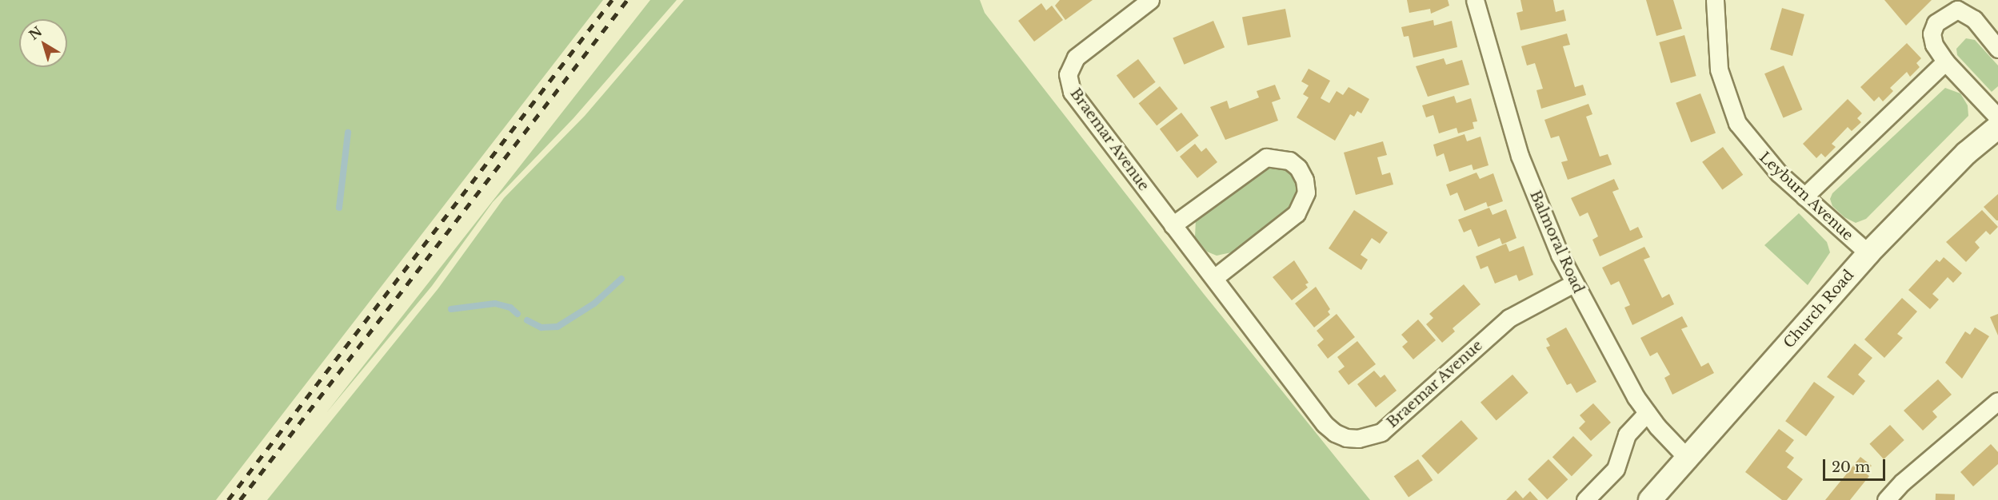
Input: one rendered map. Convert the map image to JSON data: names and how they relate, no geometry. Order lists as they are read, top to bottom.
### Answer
{
  "streets": {
    "main road": ["Church Road"],
    "street": ["Braemar Avenue", "Leyburn Avenue", "Balmoral Road"]
  },
  "crossings": [
    ["Braemar Avenue", "Balmoral Road"],
    ["Leyburn Avenue", "Church Road"],
    ["Balmoral Road", "Church Road"]
  ],
  "scale_bar": "20 m",
  "north": "top left"
}
